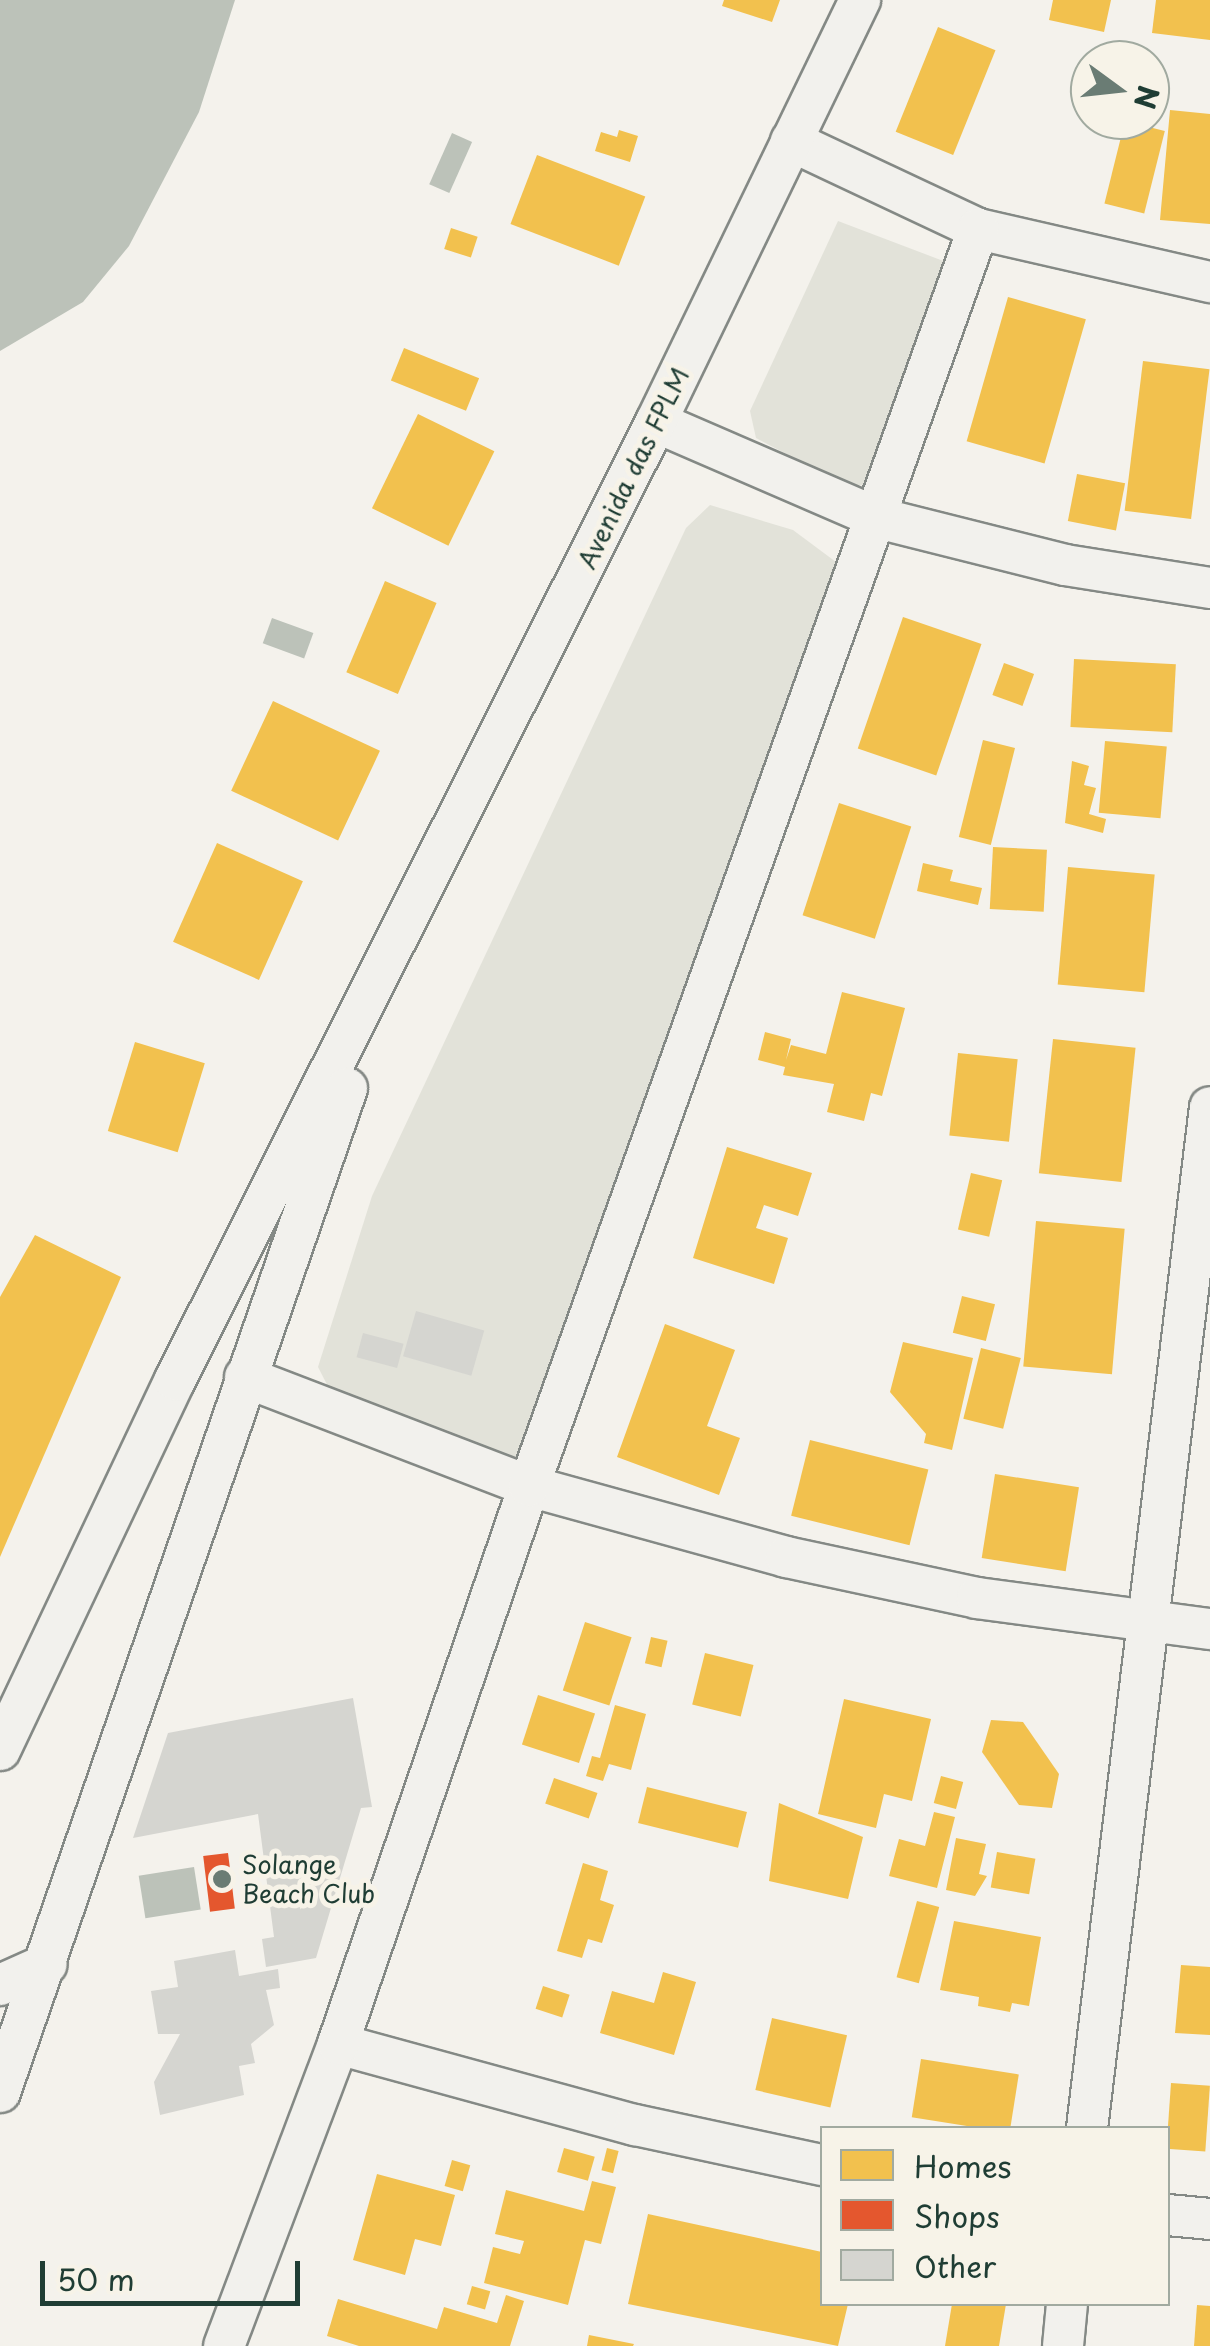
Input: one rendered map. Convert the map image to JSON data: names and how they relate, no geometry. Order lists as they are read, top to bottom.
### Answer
{
  "streets": {
    "street": ["Avenida das FPLM"]
  },
  "places": ["Solange Beach Club"],
  "legend": ["Homes", "Shops", "Other"],
  "scale_bar": "50 m",
  "north": "right"
}
